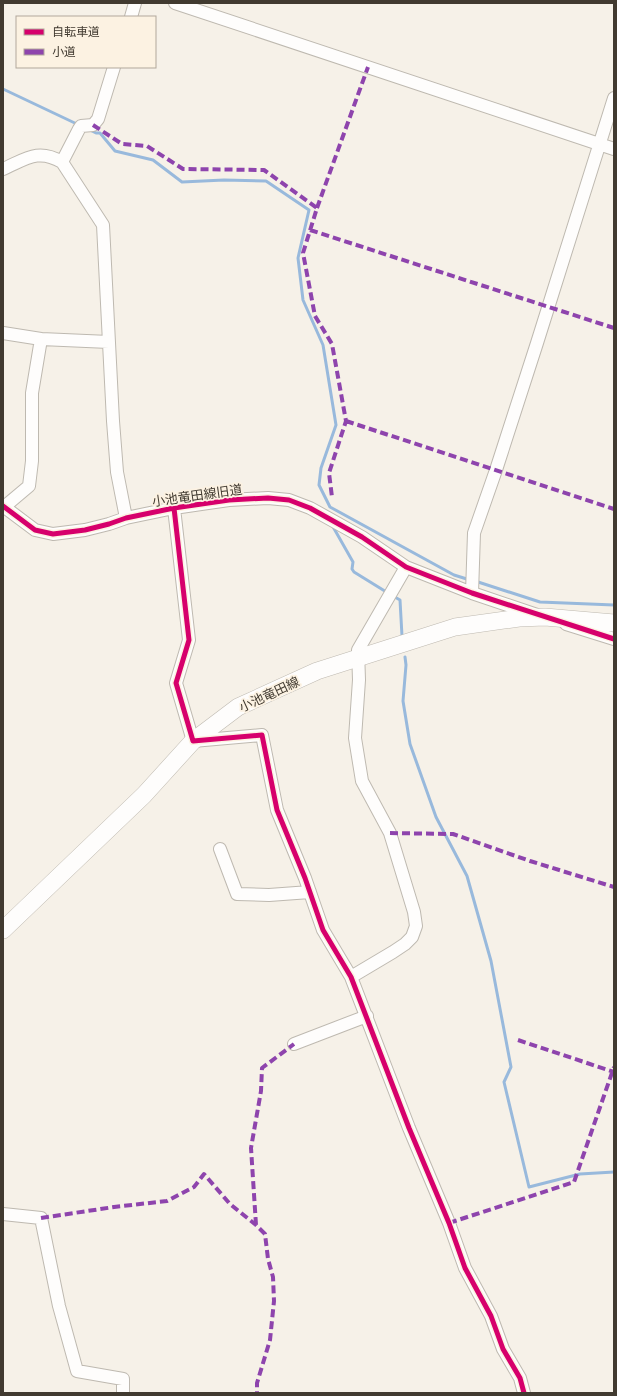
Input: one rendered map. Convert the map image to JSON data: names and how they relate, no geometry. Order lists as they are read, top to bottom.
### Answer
{
  "streets": {
    "main road": ["小池竜田線"],
    "street": ["小池竜田線旧道"]
  },
  "crossings": [
    ["小池竜田線旧道", "小池竜田線"]
  ],
  "legend": ["自転車道", "小道"]
}
